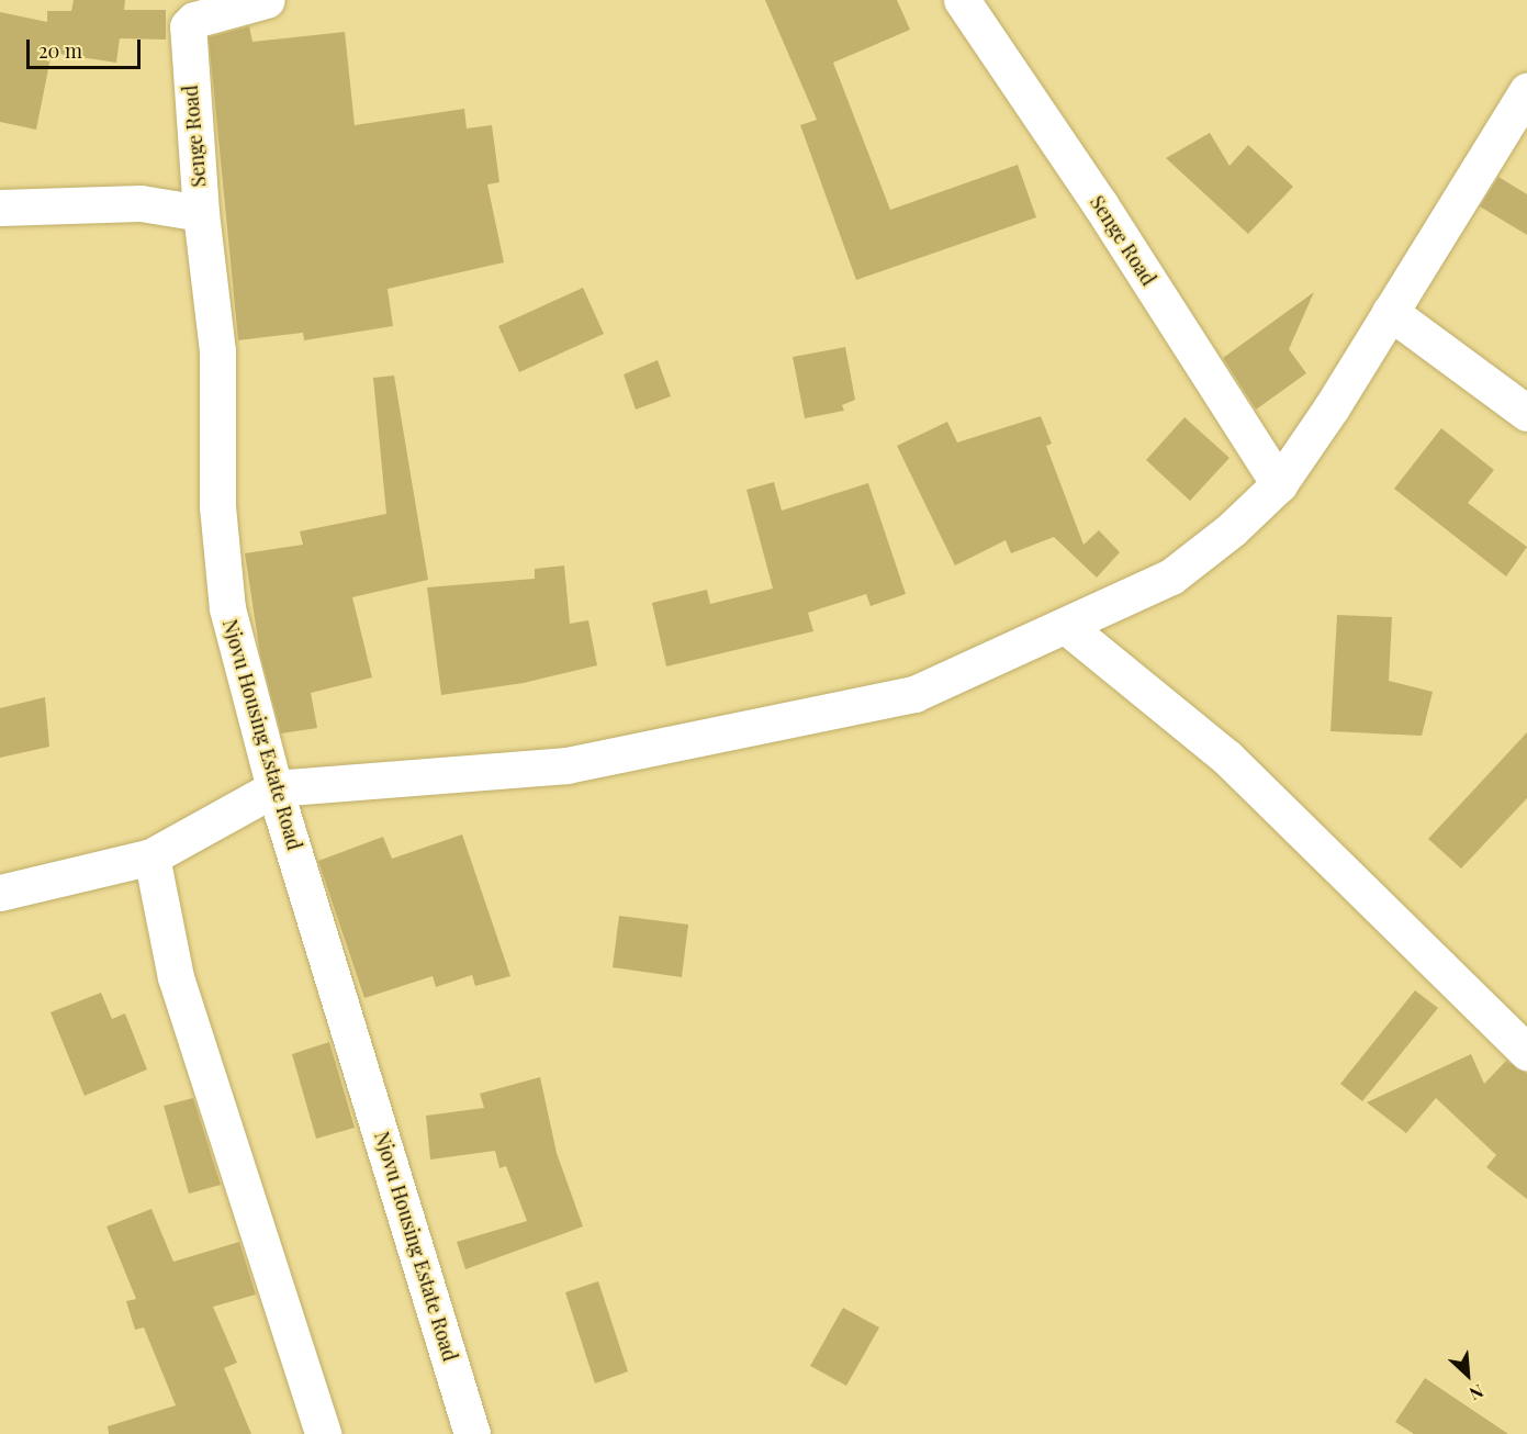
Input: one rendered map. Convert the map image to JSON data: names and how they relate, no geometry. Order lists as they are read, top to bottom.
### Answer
{
  "streets": {
    "street": ["Senge Road", "Njovu Housing Estate Road"]
  },
  "crossings": [
    ["Senge Road", "Njovu Housing Estate Road"]
  ],
  "scale_bar": "20 m",
  "north": "bottom right"
}
